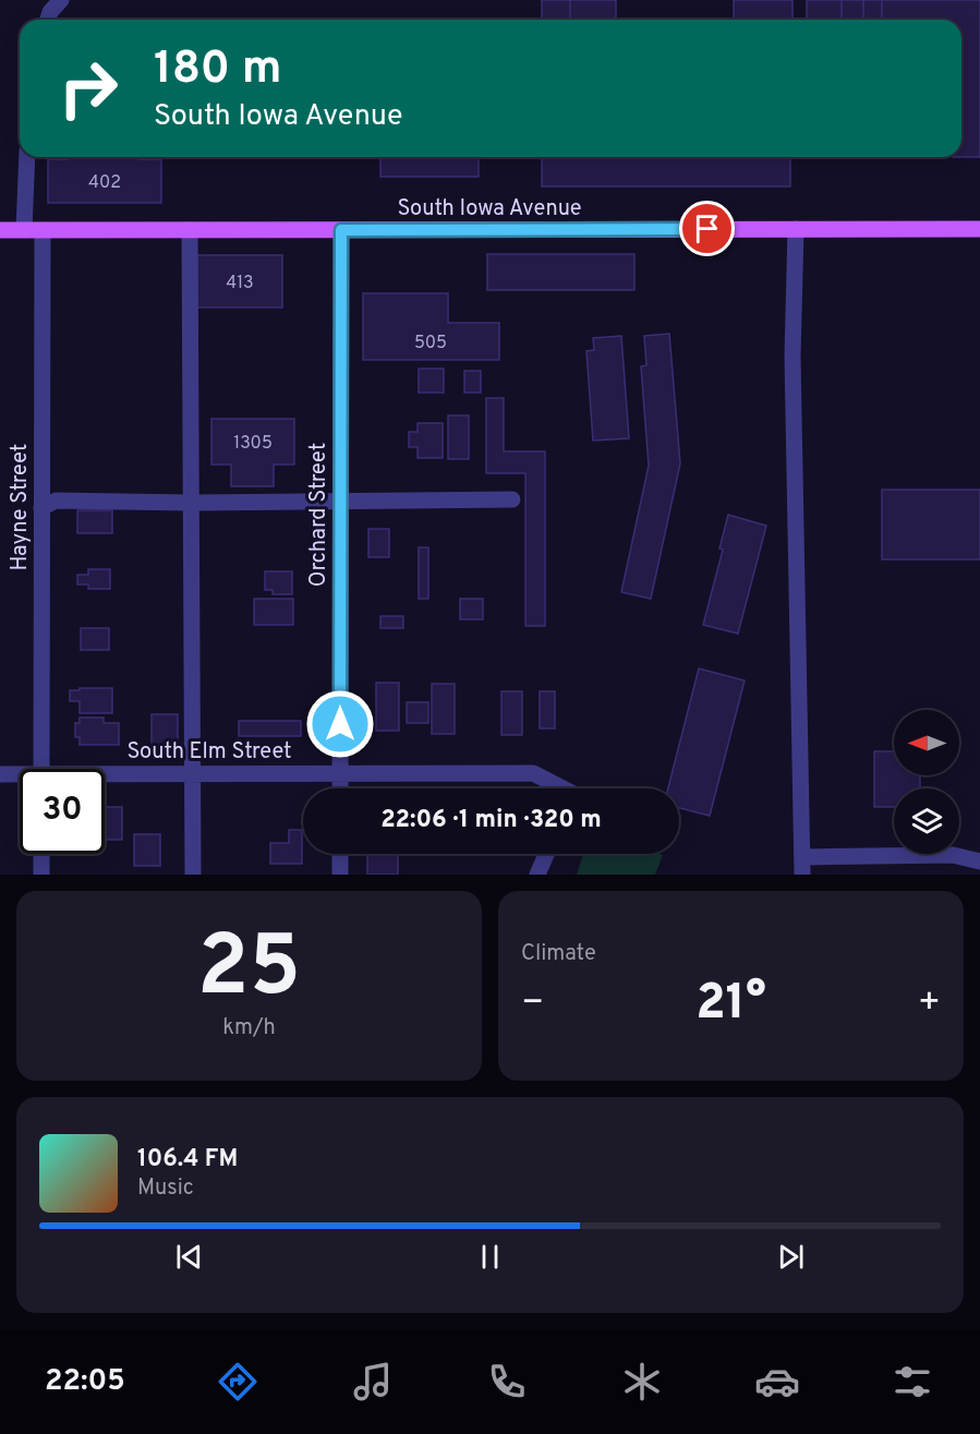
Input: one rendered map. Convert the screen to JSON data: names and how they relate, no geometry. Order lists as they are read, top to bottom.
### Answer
{
  "streets": {
    "main road": ["South Iowa Avenue"],
    "street": ["Hayne Street", "Orchard Street", "South Elm Street"]
  },
  "crossings": [
    ["South Iowa Avenue", "Hayne Street"],
    ["South Iowa Avenue", "Orchard Street"],
    ["Orchard Street", "South Elm Street"]
  ],
  "house_numbers": [
    "402",
    "413",
    "505",
    "1305"
  ],
  "north": "left",
  "page": {
    "turn": ["180 m", "South Iowa Avenue"],
    "limit": "30",
    "trip": "22:06 · 1 min · 320 m",
    "tile": [
      ["25", "km/h"],
      "Climate"
    ],
    "heat": ["−", "21°", "+"],
    "song": ["106.4 FM", "Music"],
    "tabs": "22:05"
  }
}
